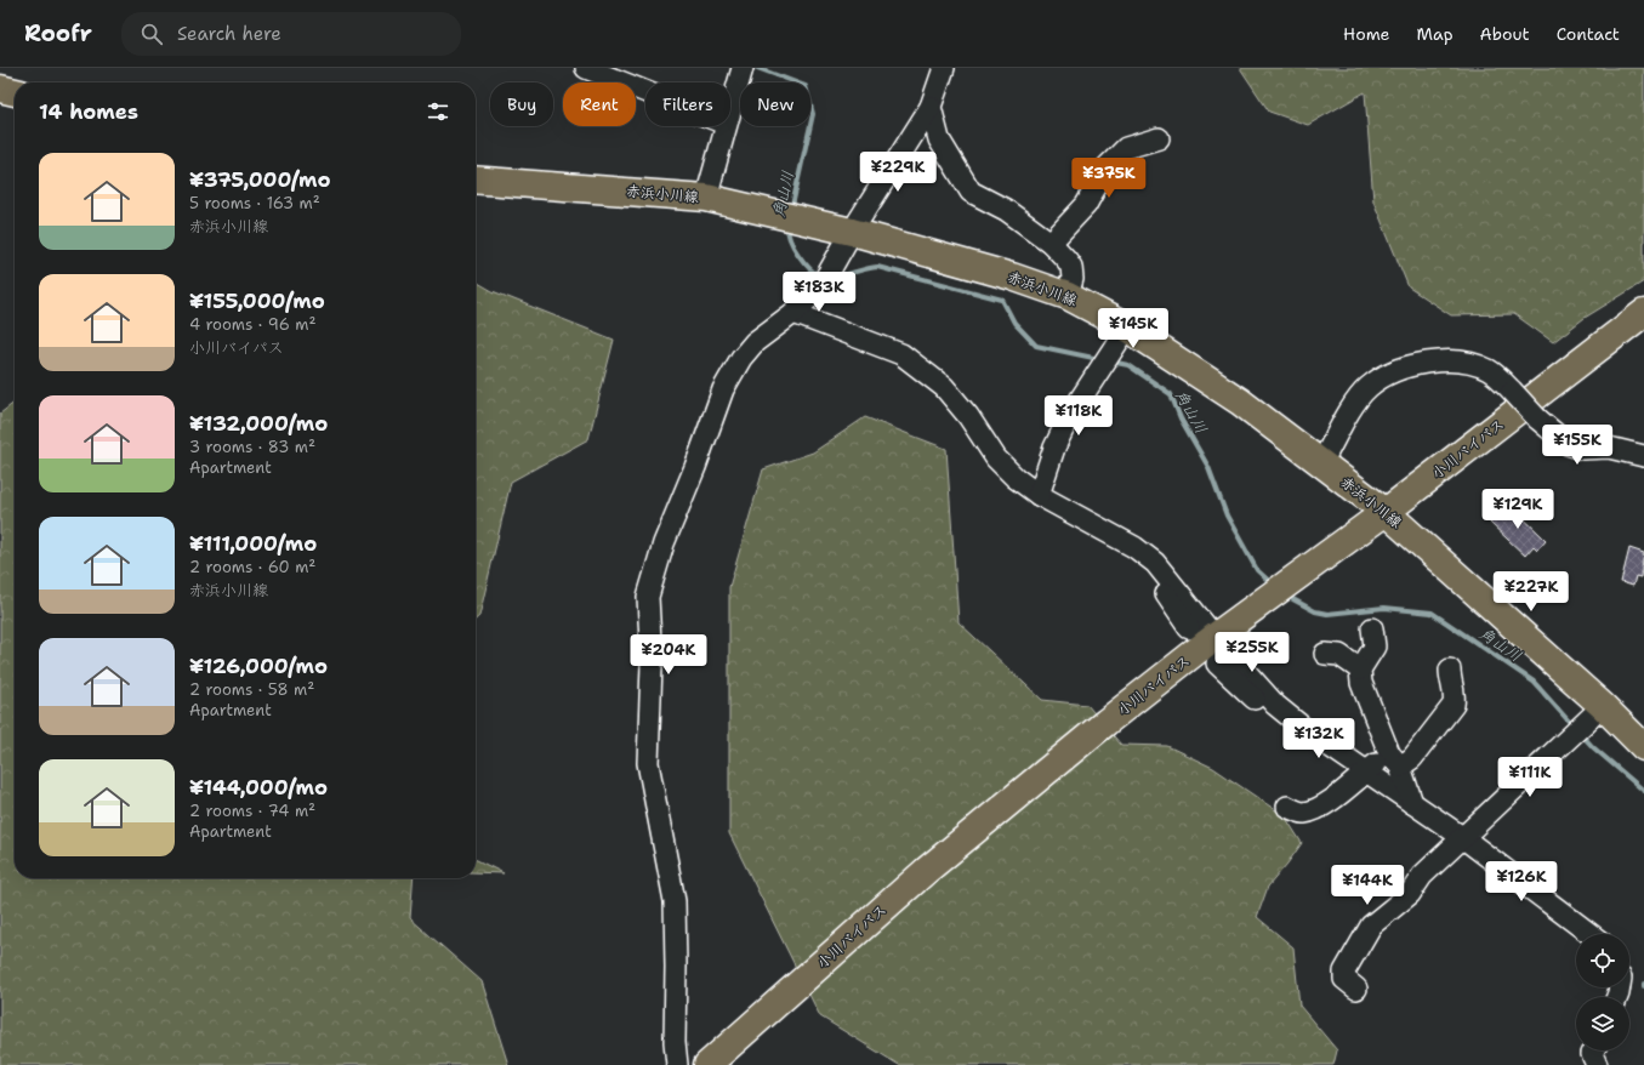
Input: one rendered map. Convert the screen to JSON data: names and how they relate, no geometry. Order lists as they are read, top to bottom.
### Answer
{
  "streets": {
    "main road": ["赤浜小川線", "小川バイパス"]
  },
  "crossings": [
    ["赤浜小川線", "小川バイパス"]
  ],
  "water": ["角山川"],
  "page": {
    "header": "Roofr",
    "search": "Search here",
    "nav": [
      "Home",
      "Map",
      "About",
      "Contact"
    ],
    "chip": [
      "Buy",
      "Rent",
      "Filters",
      "New"
    ],
    "heading": "14 homes",
    "list": [
      {
        "name": "¥375,000/mo",
        "note": "5 rooms · 163 m² · 赤浜小川線"
      },
      {
        "name": "¥155,000/mo",
        "note": "4 rooms · 96 m² · 小川バイパス"
      },
      {
        "name": "¥132,000/mo",
        "note": "3 rooms · 83 m² · Apartment"
      },
      {
        "name": "¥111,000/mo",
        "note": "2 rooms · 60 m² · 赤浜小川線"
      },
      {
        "name": "¥126,000/mo",
        "note": "2 rooms · 58 m² · Apartment"
      },
      {
        "name": "¥144,000/mo",
        "note": "2 rooms · 74 m² · Apartment"
      }
    ],
    "price": [
      "¥229K",
      "¥375K",
      "¥183K",
      "¥145K",
      "¥118K",
      "¥155K",
      "¥129K",
      "¥227K",
      "¥255K",
      "¥204K",
      "¥132K",
      "¥111K",
      "¥126K",
      "¥144K"
    ]
  }
}
